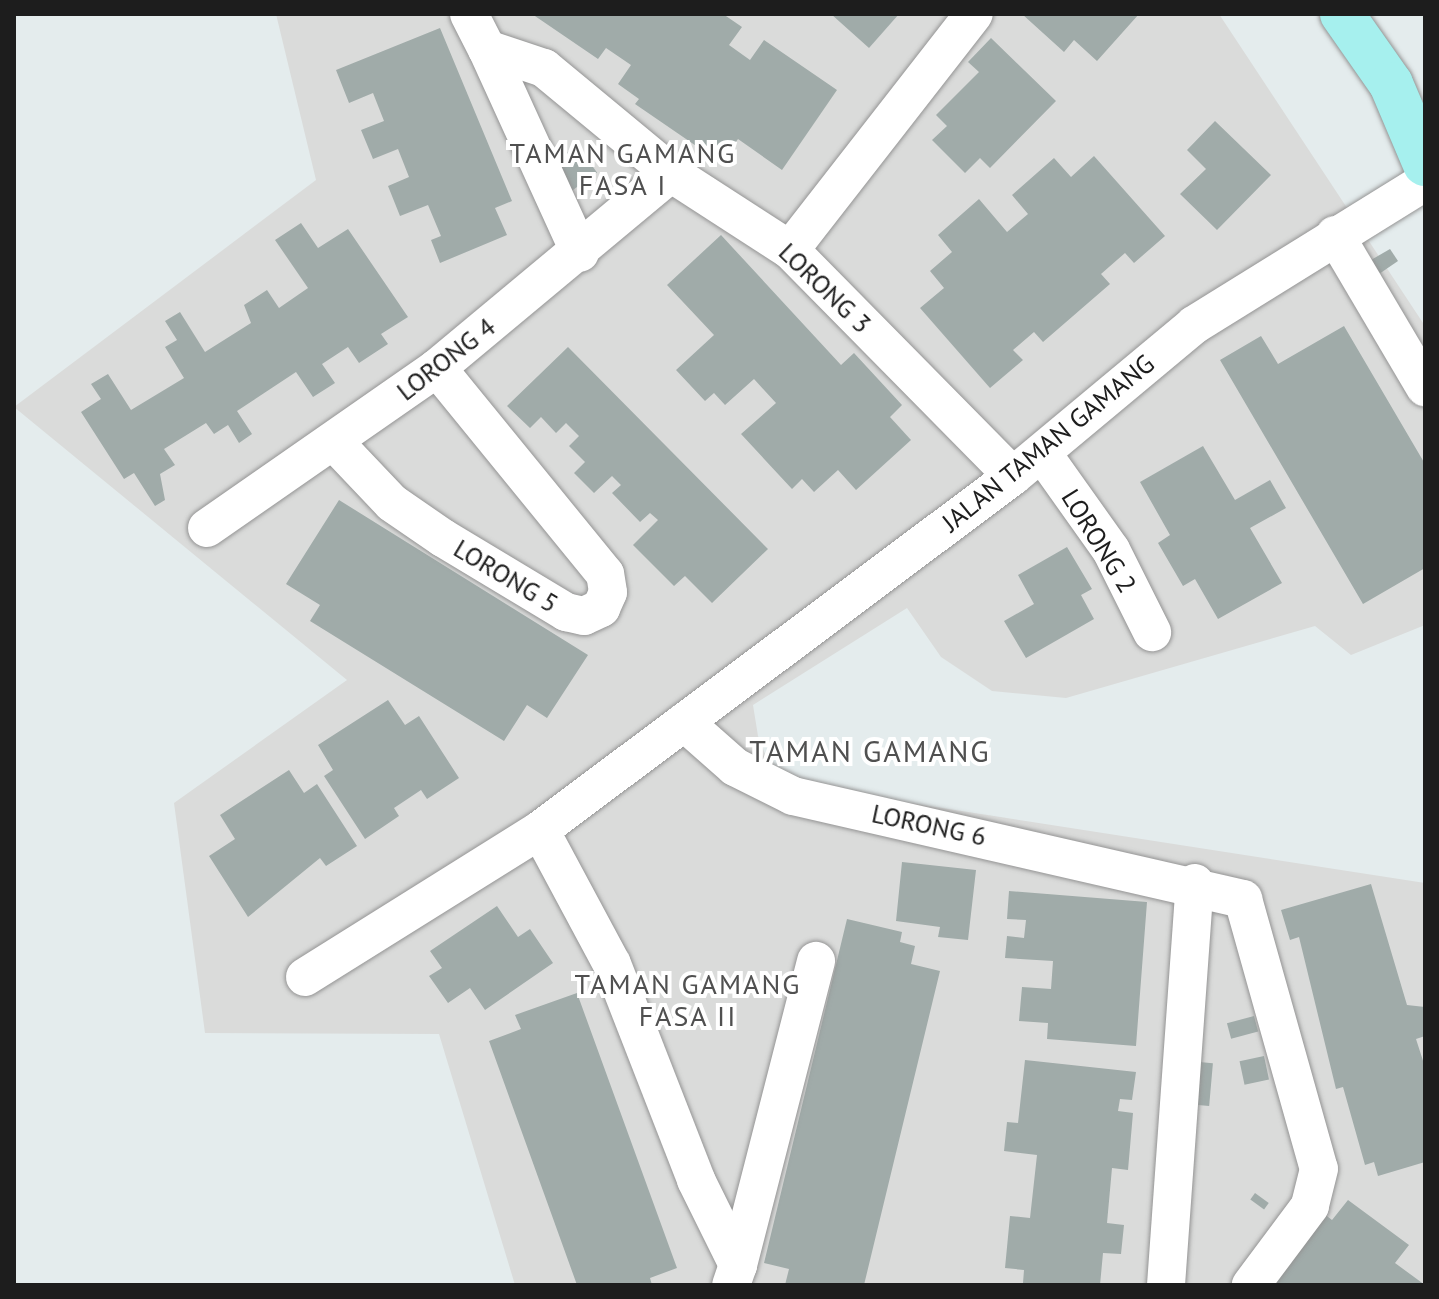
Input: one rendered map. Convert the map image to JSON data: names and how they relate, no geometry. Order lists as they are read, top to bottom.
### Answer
{
  "streets": {
    "street": [
      "LORONG 3",
      "LORONG 4",
      "JALAN TAMAN GAMANG",
      "LORONG 2",
      "LORONG 5",
      "LORONG 6"
    ]
  },
  "crossings": [
    ["LORONG 3", "LORONG 4"],
    ["LORONG 3", "JALAN TAMAN GAMANG"],
    ["LORONG 4", "LORONG 5"],
    ["JALAN TAMAN GAMANG", "LORONG 2"],
    ["JALAN TAMAN GAMANG", "LORONG 6"]
  ],
  "districts": ["TAMAN GAMANG FASA I", "TAMAN GAMANG", "TAMAN GAMANG FASA II"]
}
